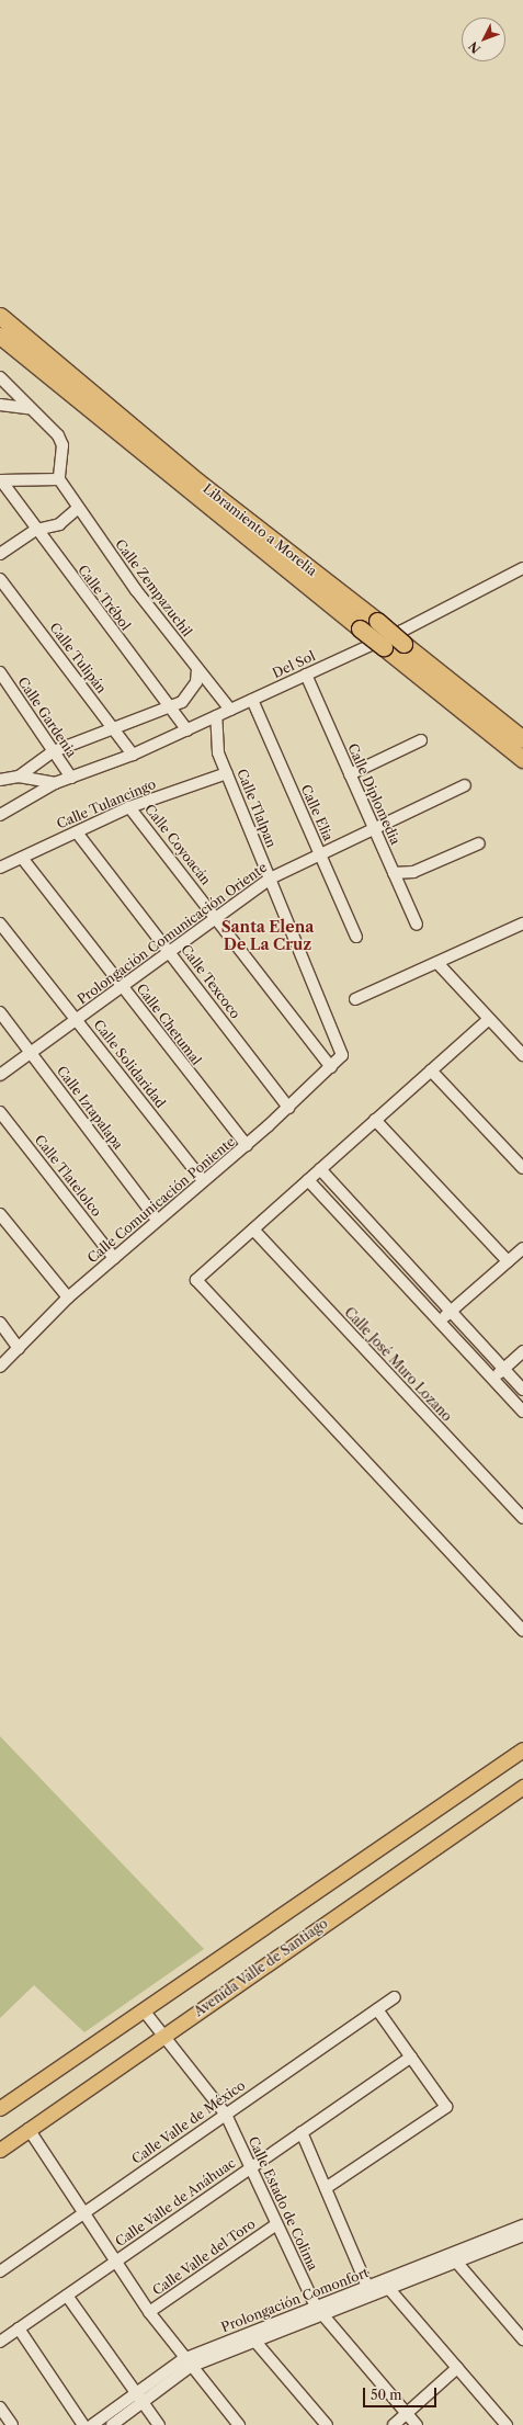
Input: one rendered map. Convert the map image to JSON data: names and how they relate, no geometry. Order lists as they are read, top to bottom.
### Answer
{
  "streets": {
    "highway": ["Libramiento a Morelia"],
    "main road": ["Avenida Valle de Santiago"],
    "street": [
      "Calle Zempazuchil",
      "Calle Trébol",
      "Calle Tulipán",
      "Del Sol",
      "Calle Gardenia",
      "Calle Diplomedia",
      "Calle Tulancingo",
      "Calle Tlalpan",
      "Calle Elia",
      "Calle Coyoacán",
      "Prolongación Comunicación Oriente",
      "Calle Texcoco",
      "Calle Chetumal",
      "Calle Solidaridad",
      "Calle Iztapalapa",
      "Calle Tlatelolco",
      "Calle Comunicación Poniente",
      "Calle José Muro Lozano",
      "Calle Valle de México",
      "Calle Valle de Anáhuac",
      "Calle Estado de Colima",
      "Calle Valle del Toro",
      "Prolongación Comonfort"
    ]
  },
  "crossings": [
    ["Calle Zempazuchil", "Del Sol"],
    ["Calle Trébol", "Del Sol"],
    ["Calle Tulipán", "Del Sol"],
    ["Del Sol", "Calle Gardenia"],
    ["Del Sol", "Calle Diplomedia"],
    ["Del Sol", "Calle Tlalpan"],
    ["Del Sol", "Calle Elia"],
    ["Calle Diplomedia", "Prolongación Comunicación Oriente"],
    ["Calle Tulancingo", "Calle Tlalpan"],
    ["Calle Tulancingo", "Calle Coyoacán"],
    ["Calle Tulancingo", "Calle Texcoco"],
    ["Calle Tulancingo", "Calle Chetumal"],
    ["Calle Tlalpan", "Prolongación Comunicación Oriente"],
    ["Calle Tlalpan", "Calle Comunicación Poniente"],
    ["Calle Elia", "Prolongación Comunicación Oriente"],
    ["Calle Coyoacán", "Prolongación Comunicación Oriente"],
    ["Calle Coyoacán", "Calle Comunicación Poniente"],
    ["Prolongación Comunicación Oriente", "Calle Texcoco"],
    ["Prolongación Comunicación Oriente", "Calle Chetumal"],
    ["Prolongación Comunicación Oriente", "Calle Solidaridad"],
    ["Prolongación Comunicación Oriente", "Calle Iztapalapa"],
    ["Calle Texcoco", "Calle Comunicación Poniente"],
    ["Calle Chetumal", "Calle Comunicación Poniente"],
    ["Calle Solidaridad", "Calle Comunicación Poniente"],
    ["Calle Iztapalapa", "Calle Comunicación Poniente"],
    ["Calle Tlatelolco", "Calle Comunicación Poniente"],
    ["Avenida Valle de Santiago", "Calle Estado de Colima"],
    ["Calle Valle de México", "Calle Estado de Colima"],
    ["Calle Valle de Anáhuac", "Calle Estado de Colima"],
    ["Calle Estado de Colima", "Calle Valle del Toro"],
    ["Calle Estado de Colima", "Prolongación Comonfort"]
  ],
  "districts": ["Santa Elena De La Cruz"],
  "scale_bar": "50 m",
  "north": "bottom left"
}
